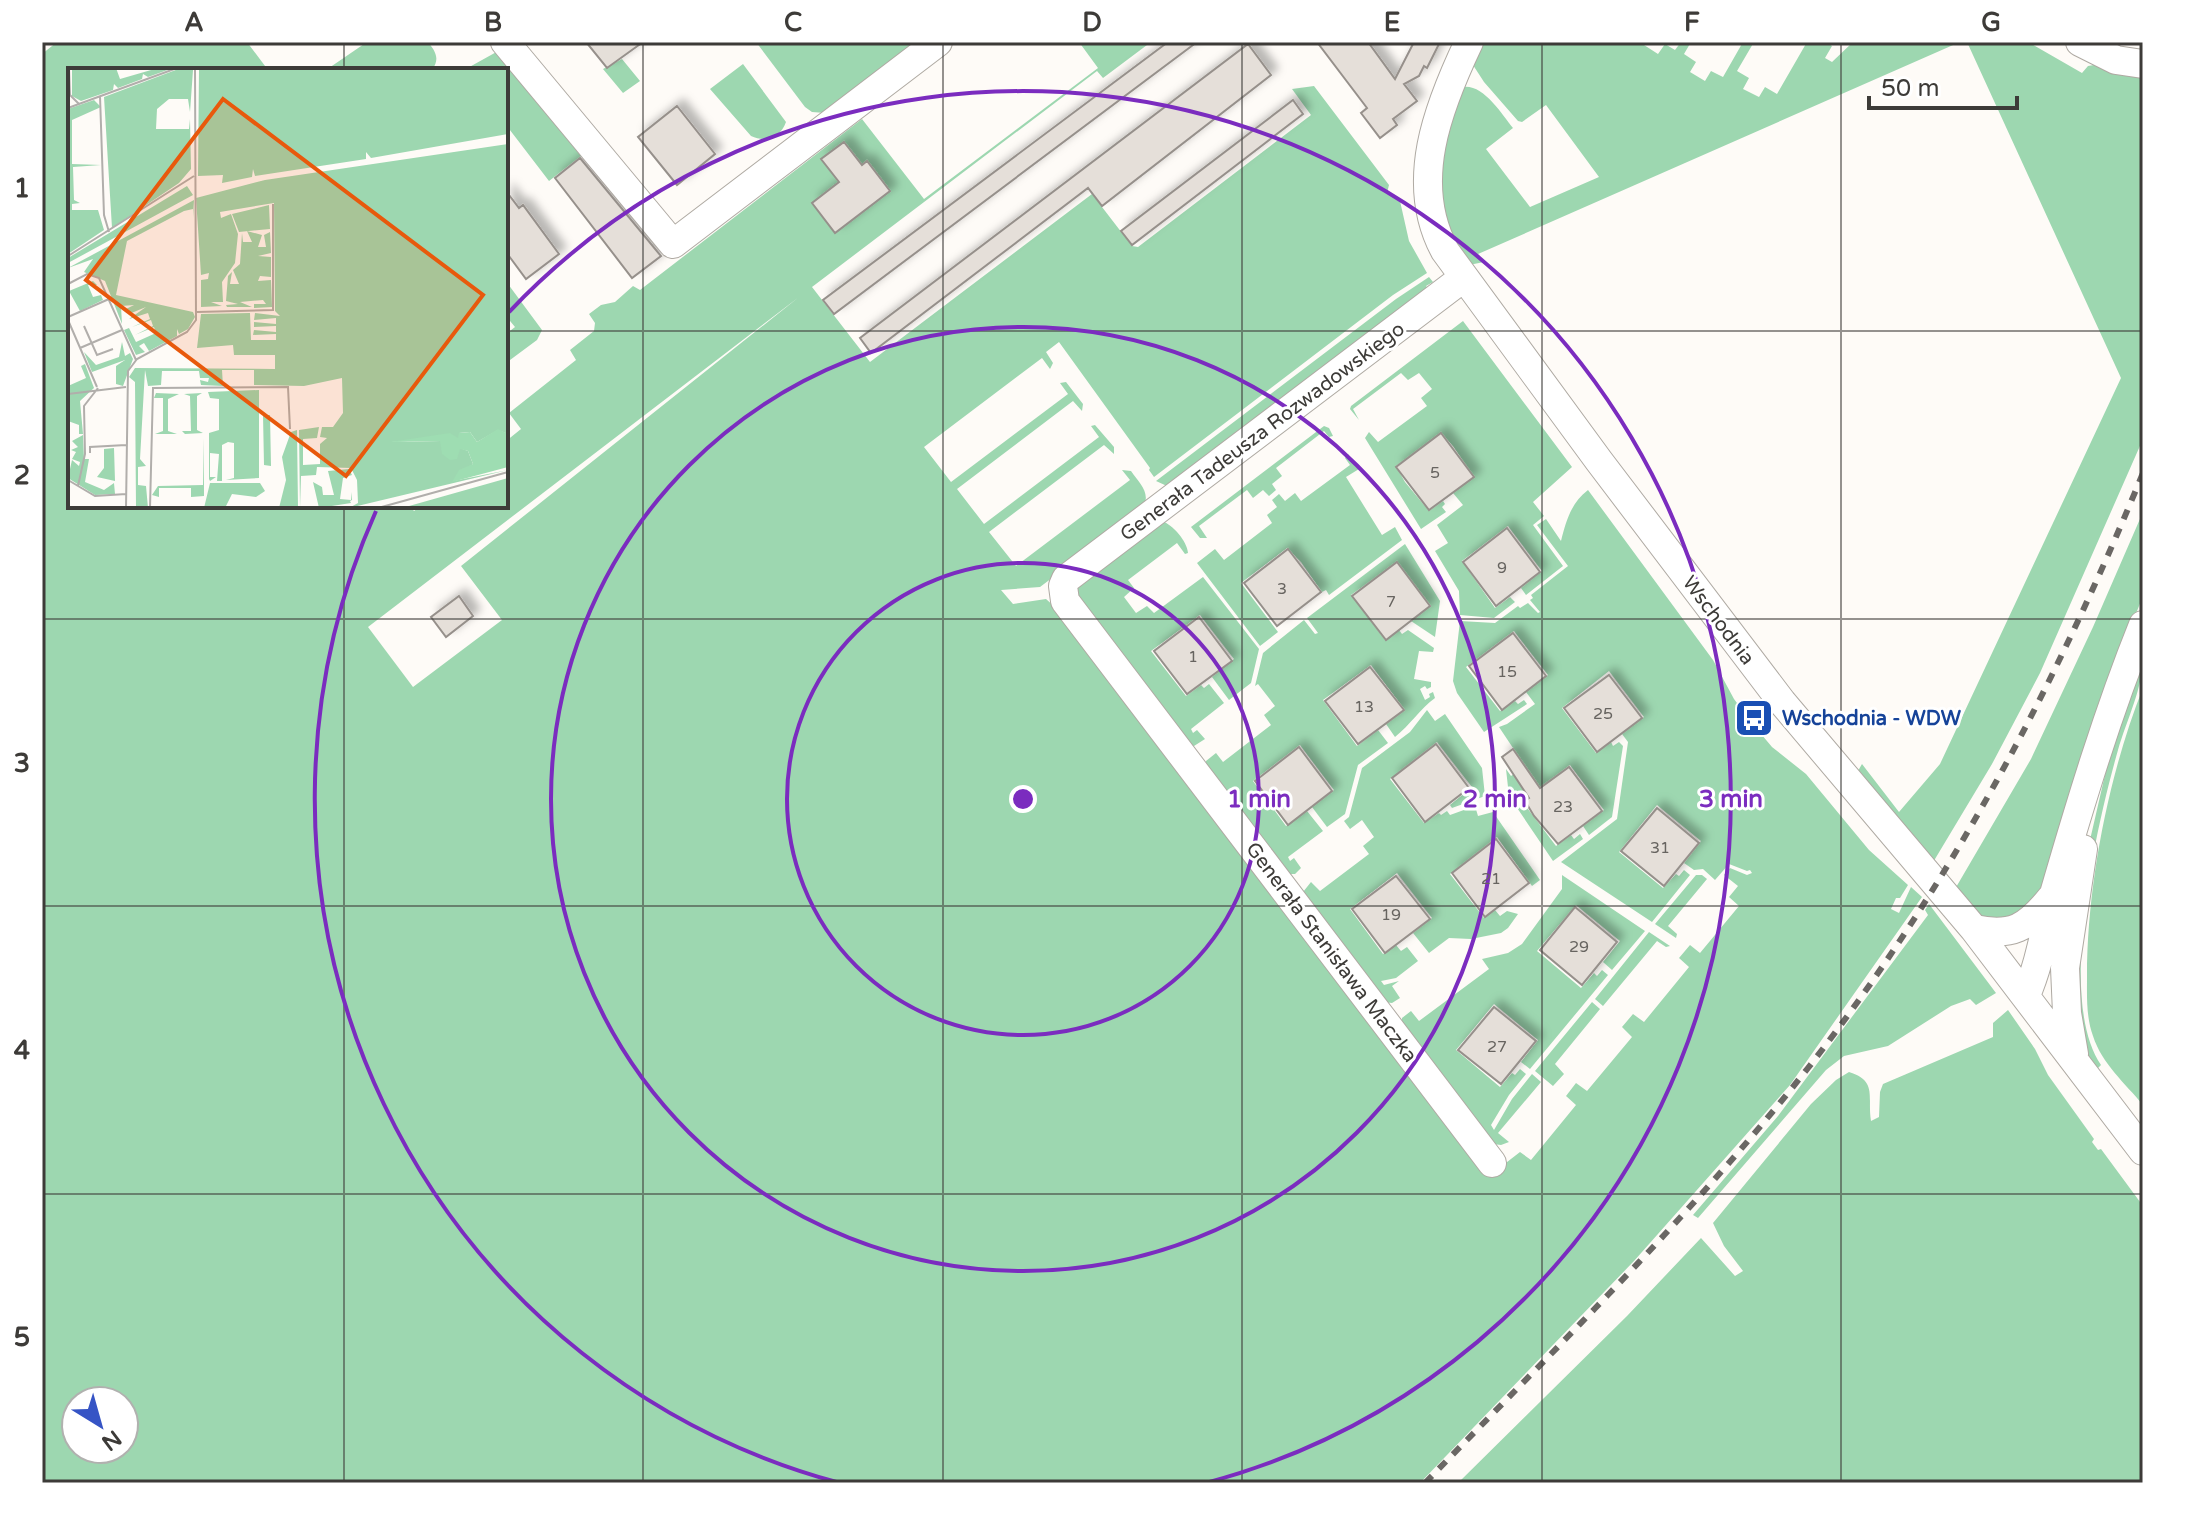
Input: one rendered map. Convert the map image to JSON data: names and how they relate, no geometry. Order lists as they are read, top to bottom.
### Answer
{
  "streets": {
    "street": ["Generała Tadeusza Rozwadowskiego", "Wschodnia", "Generała Stanisława Maczka"]
  },
  "crossings": [
    ["Generała Tadeusza Rozwadowskiego", "Wschodnia"],
    ["Generała Tadeusza Rozwadowskiego", "Generała Stanisława Maczka"]
  ],
  "places": {
    "bus stop": ["Wschodnia - WDW"]
  },
  "house_numbers": [
    "5",
    "9",
    "3",
    "7",
    "1",
    "15",
    "13",
    "25",
    "23",
    "31",
    "21",
    "19",
    "29",
    "27"
  ],
  "scale_bar": "50 m",
  "north": "bottom right",
  "grid": {
    "columns": [
      "A",
      "B",
      "C",
      "D",
      "E",
      "F",
      "G"
    ],
    "rows": [
      "1",
      "2",
      "3",
      "4",
      "5"
    ]
  },
  "rings": ["1 min", "2 min", "3 min"]
}
